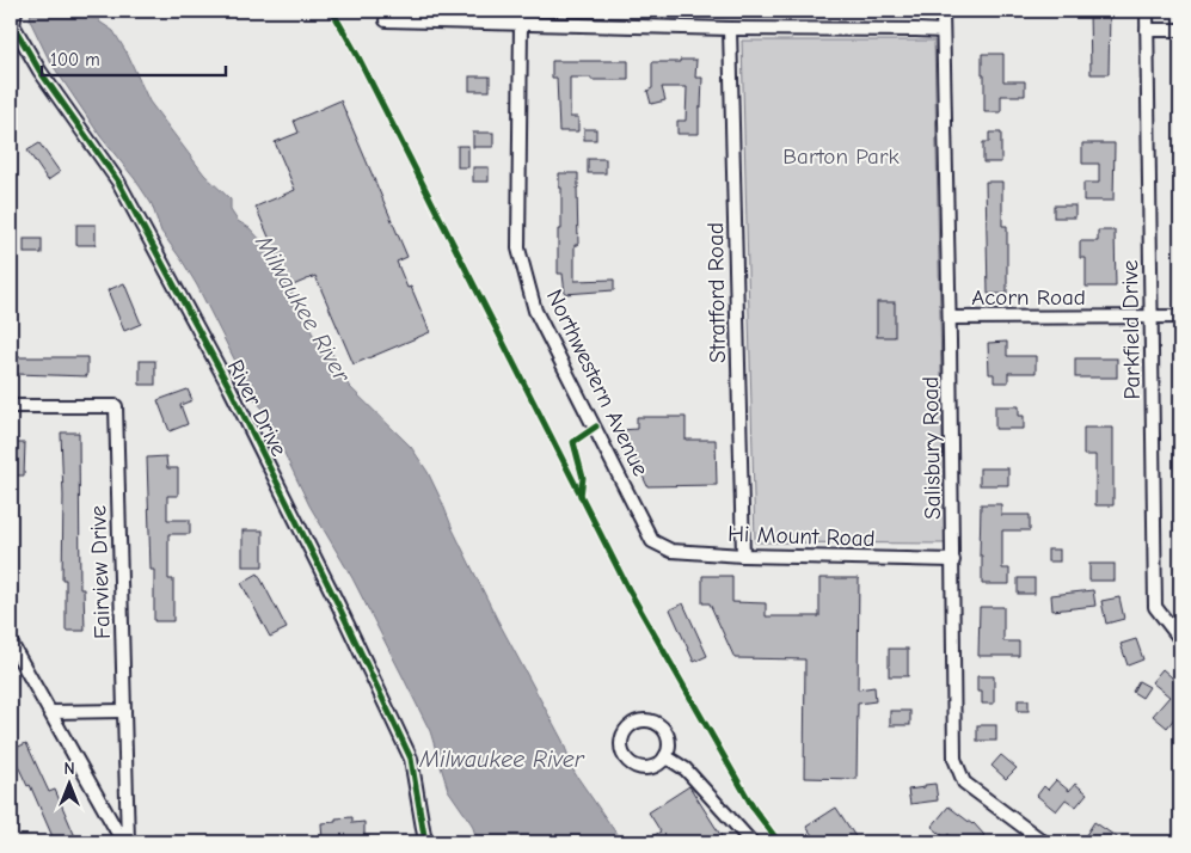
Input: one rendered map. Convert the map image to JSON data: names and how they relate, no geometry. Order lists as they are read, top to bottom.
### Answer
{
  "streets": {
    "street": [
      "Stratford Road",
      "Acorn Road",
      "Parkfield Drive",
      "Northwestern Avenue",
      "River Drive",
      "Salisbury Road",
      "Hi Mount Road",
      "Fairview Drive"
    ]
  },
  "crossings": [
    ["Stratford Road", "Hi Mount Road"],
    ["Acorn Road", "Parkfield Drive"],
    ["Acorn Road", "Salisbury Road"],
    ["Northwestern Avenue", "Hi Mount Road"],
    ["Salisbury Road", "Hi Mount Road"]
  ],
  "water": ["Milwaukee River"],
  "parks": ["Barton Park"],
  "scale_bar": "100 m",
  "north": "top"
}
